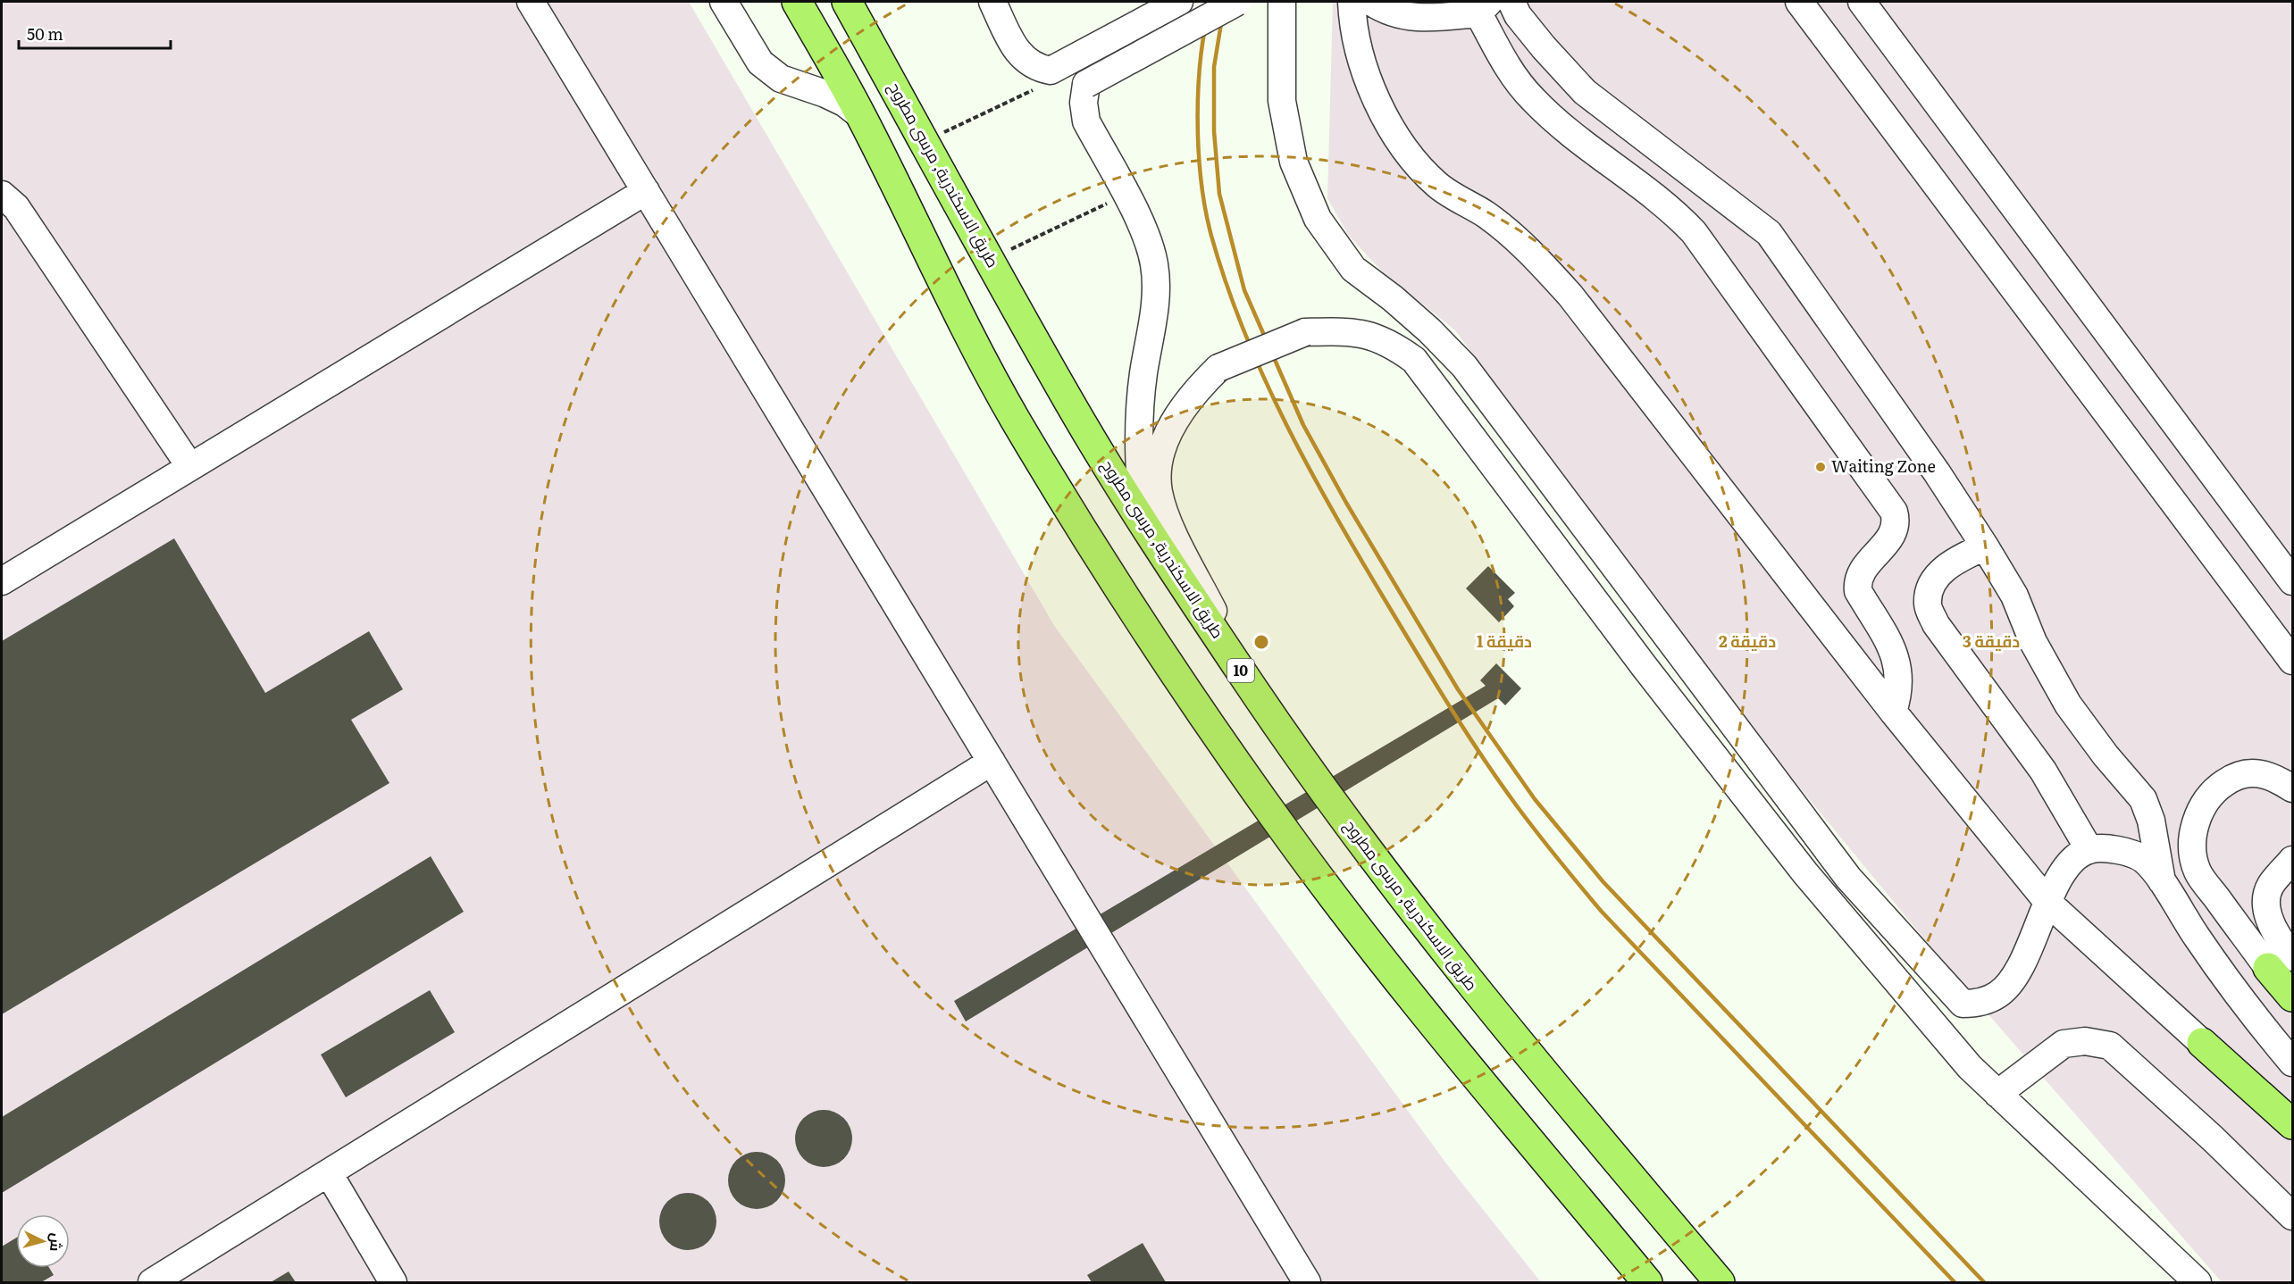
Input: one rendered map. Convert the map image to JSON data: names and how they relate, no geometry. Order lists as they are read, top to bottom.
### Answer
{
  "streets": {
    "main road": ["طريق الاسكندرية, مرسى مطروح", "10"]
  },
  "places": ["Waiting Zone"],
  "scale_bar": "50 m",
  "north": "right",
  "rings": ["1 دقيقة", "2 دقيقة", "3 دقيقة"]
}
